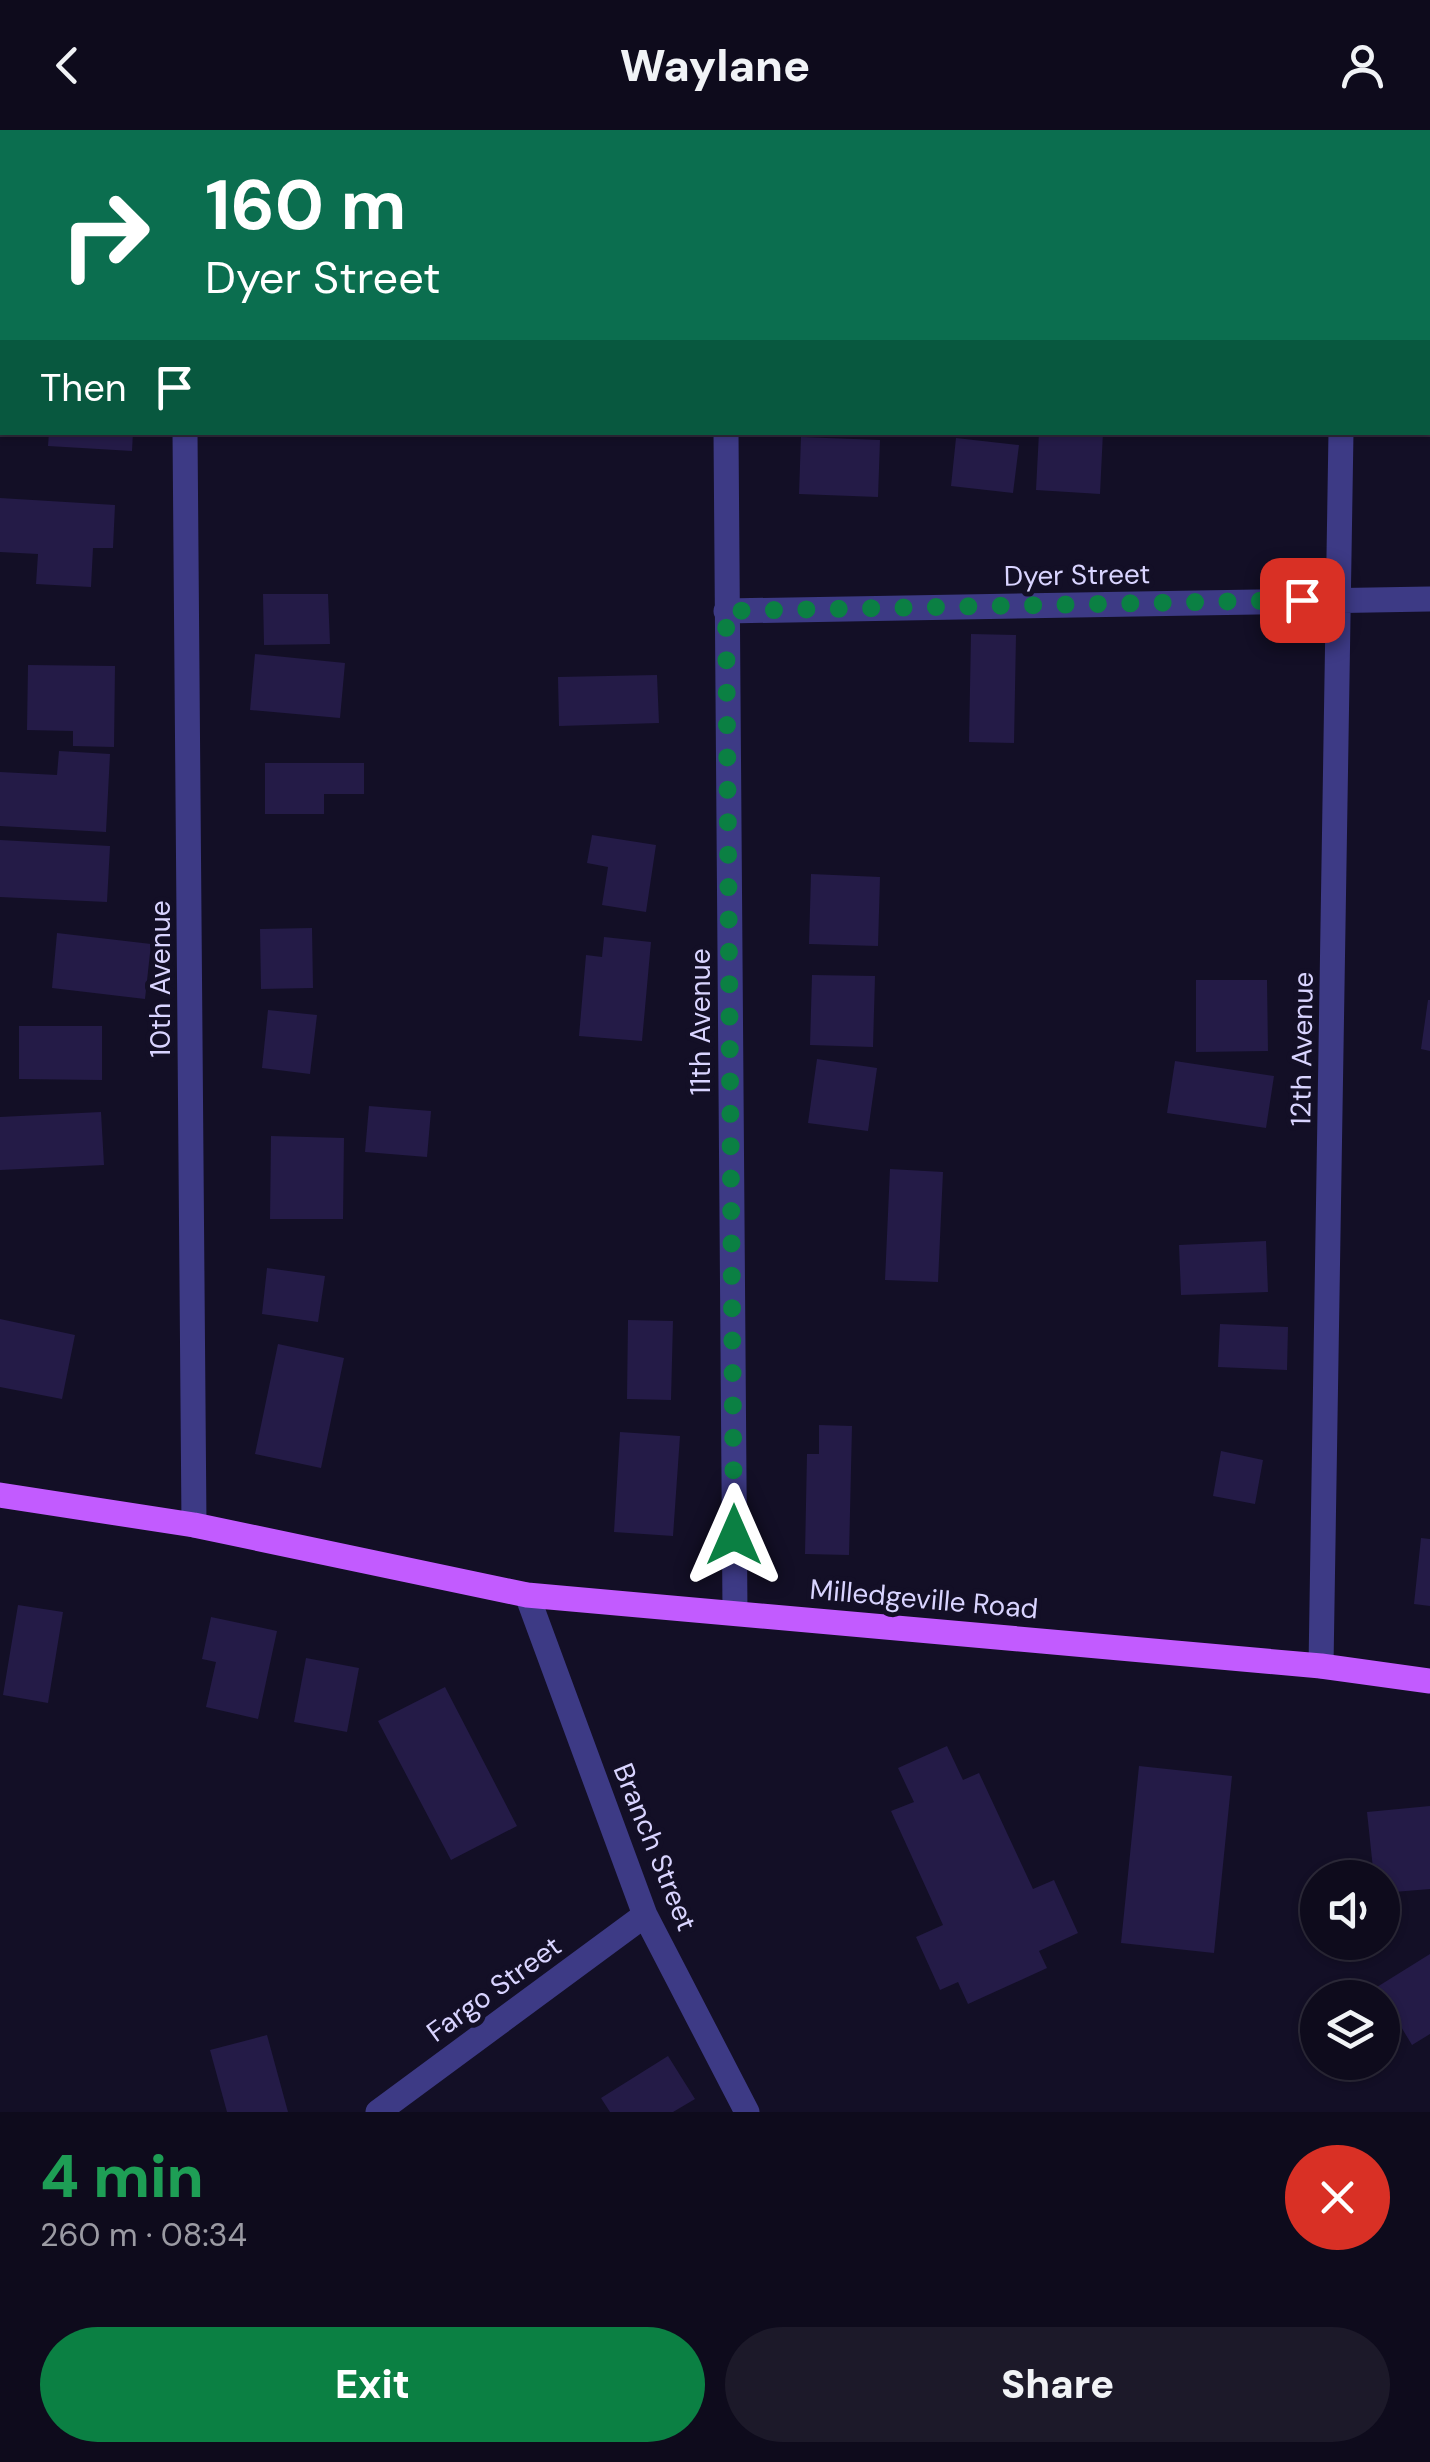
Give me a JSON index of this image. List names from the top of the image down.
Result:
{
  "streets": {
    "main road": ["Milledgeville Road"],
    "street": [
      "Dyer Street",
      "10th Avenue",
      "11th Avenue",
      "12th Avenue",
      "Branch Street",
      "Fargo Street"
    ]
  },
  "crossings": [
    ["Dyer Street", "11th Avenue"],
    ["Dyer Street", "12th Avenue"],
    ["10th Avenue", "Milledgeville Road"],
    ["11th Avenue", "Milledgeville Road"],
    ["12th Avenue", "Milledgeville Road"],
    ["Milledgeville Road", "Branch Street"],
    ["Branch Street", "Fargo Street"]
  ],
  "page": {
    "header": "Waylane",
    "turn": ["160 m", "Dyer Street"],
    "then": "Then",
    "heading": ["4 min", "260 m · 08:34"],
    "buttons": ["Exit", "Share"]
  }
}
